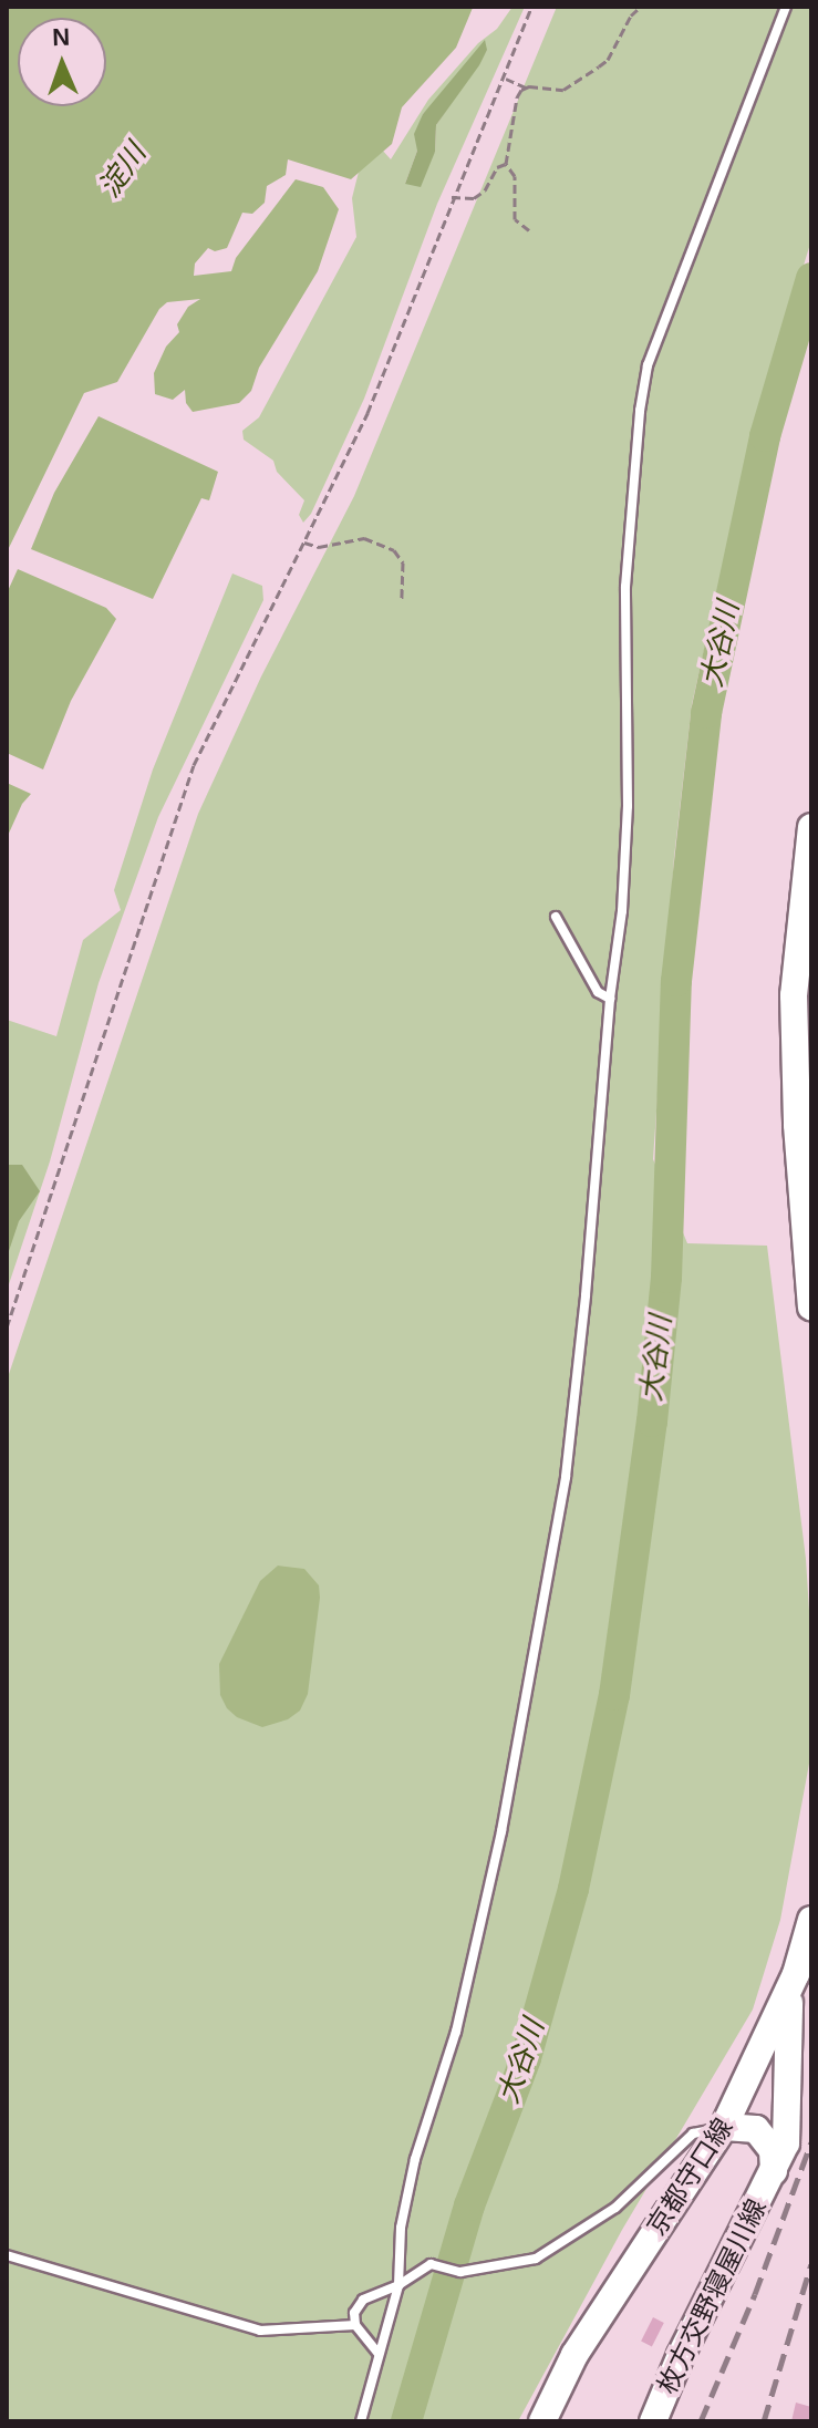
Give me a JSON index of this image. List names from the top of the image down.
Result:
{
  "streets": {
    "main road": ["京都守口線", "枚方交野寝屋川線"]
  },
  "crossings": [
    ["京都守口線", "枚方交野寝屋川線"]
  ],
  "water": ["淀川", "大谷川"],
  "north": "top"
}
